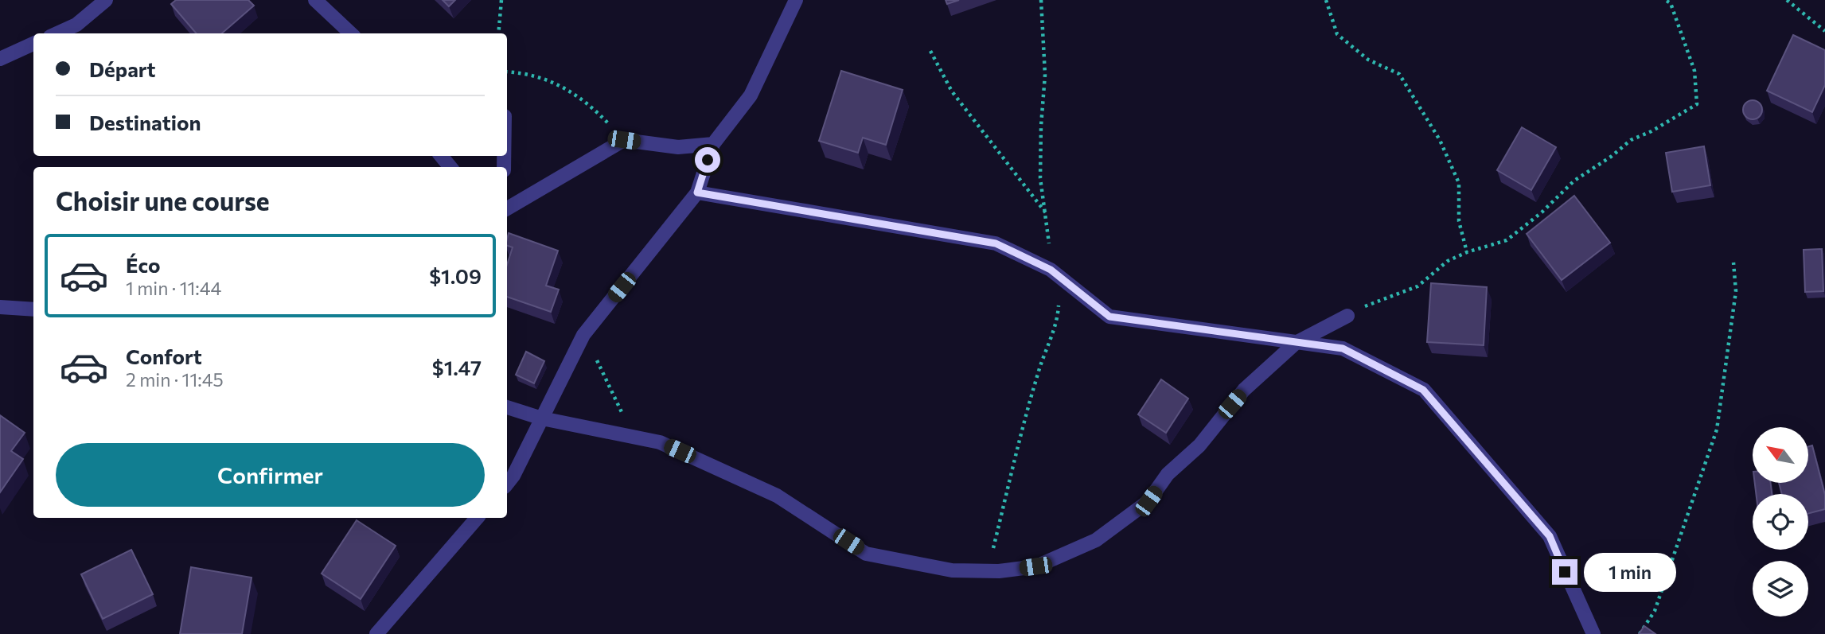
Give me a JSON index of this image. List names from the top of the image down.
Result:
{
  "north": "top left",
  "page": {
    "banner": ["Départ", "Destination"],
    "heading": "Choisir une course",
    "list": [
      {
        "name": "Éco",
        "note": "1 min · 11:44",
        "value": "$1.09"
      },
      {
        "name": "Confort",
        "note": "2 min · 11:45",
        "value": "$1.47"
      }
    ],
    "buttons": "Confirmer",
    "bubble": "1 min"
  }
}
